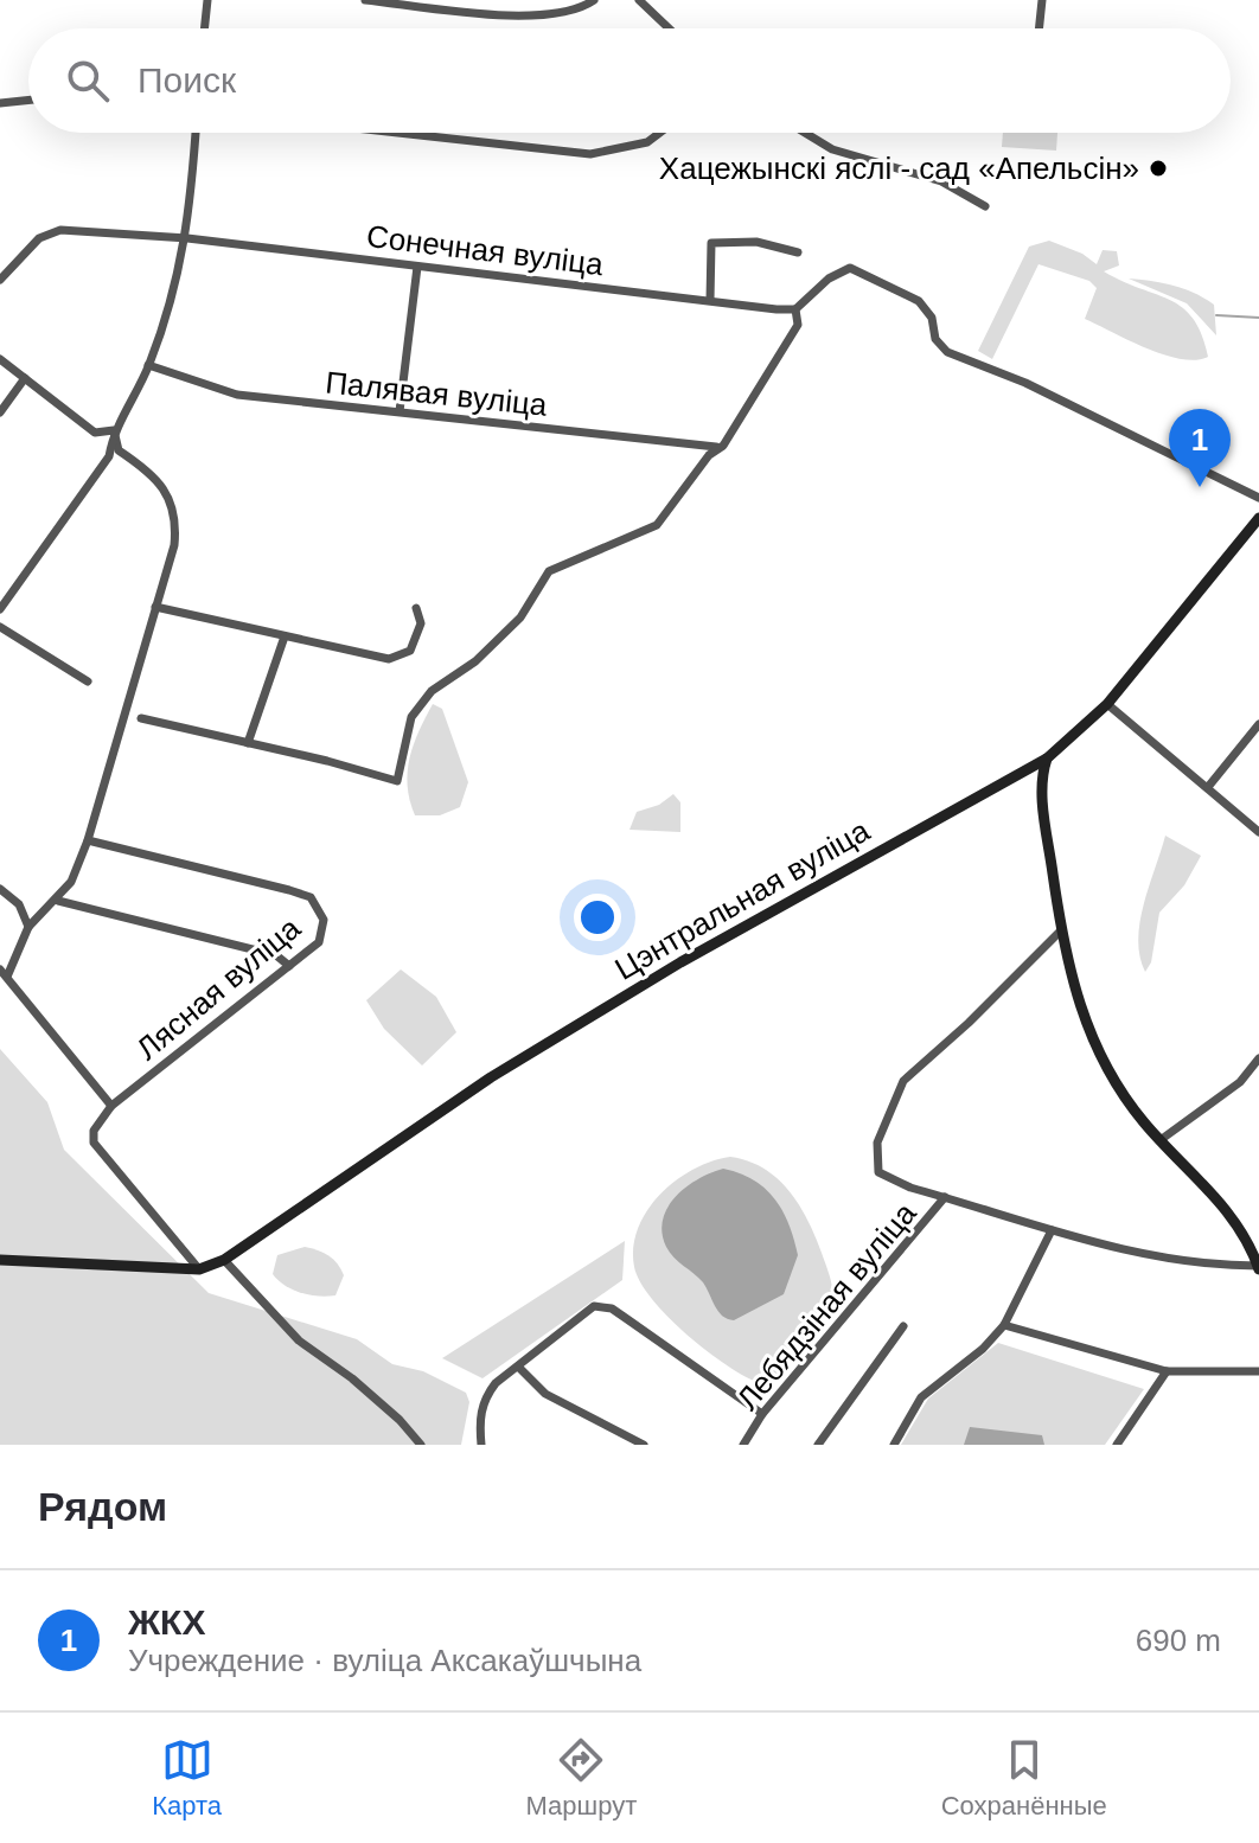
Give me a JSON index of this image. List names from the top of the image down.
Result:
{
  "streets": {
    "street": [
      "Сонечная вуліца",
      "Палявая вуліца",
      "Цэнтральная вуліца",
      "Лясная вуліца",
      "Лебядзіная вуліца"
    ]
  },
  "places": ["Хацежынскі яслі - сад «Апельсін»"],
  "page": {
    "search": "Поиск",
    "pins": "1",
    "heading": "Рядом",
    "list": [
      {
        "mark": "1",
        "name": "ЖКХ",
        "note": "Учреждение · вуліца Аксакаўшчына",
        "value": "690 m"
      }
    ],
    "nav": ["Карта", "Маршрут", "Сохранённые"]
  }
}
